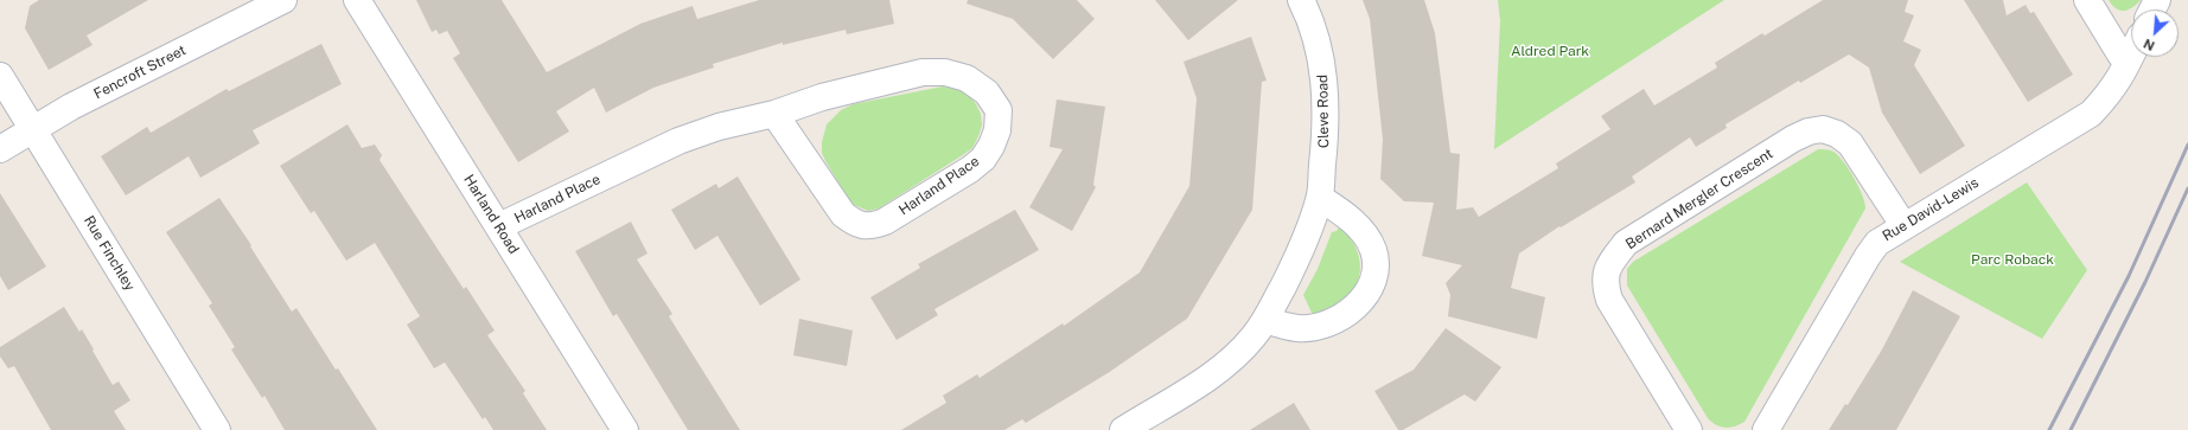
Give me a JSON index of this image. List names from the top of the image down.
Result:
{
  "streets": {
    "street": [
      "Fencroft Street",
      "Cleve Road",
      "Harland Place",
      "Bernard Mergler Crescent",
      "Rue David-Lewis",
      "Harland Road",
      "Rue Finchley"
    ]
  },
  "crossings": [
    ["Fencroft Street", "Rue Finchley"],
    ["Harland Place", "Harland Road"],
    ["Bernard Mergler Crescent", "Rue David-Lewis"]
  ],
  "parks": ["Aldred Park", "Parc Roback"],
  "north": "bottom left"
}
